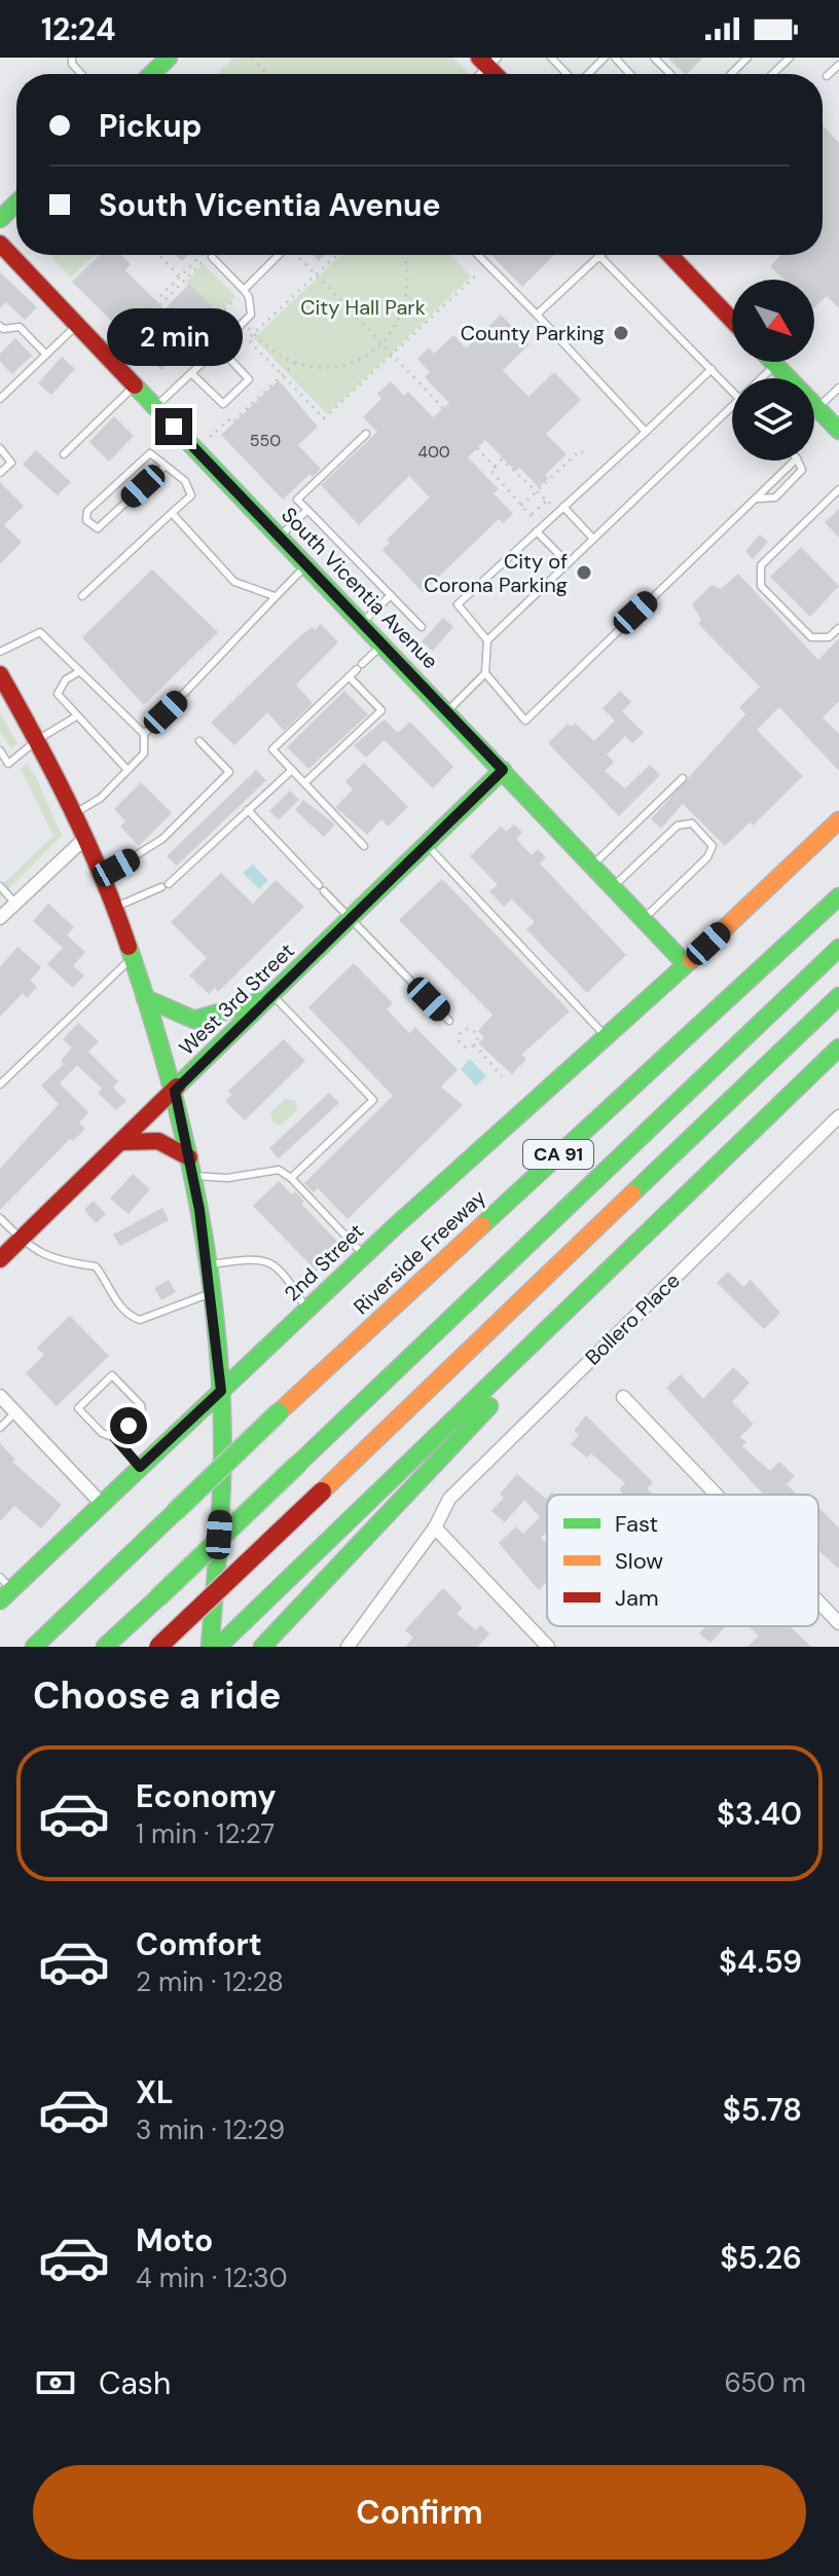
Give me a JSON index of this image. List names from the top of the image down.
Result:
{
  "streets": {
    "main road": [
      "South Vicentia Avenue",
      "West 3rd Street",
      "CA 91",
      "Riverside Freeway",
      "2nd Street"
    ],
    "street": ["Bollero Place"]
  },
  "crossings": [
    ["South Vicentia Avenue", "West 3rd Street"],
    ["South Vicentia Avenue", "2nd Street"]
  ],
  "parks": ["City Hall Park"],
  "places": ["County Parking", "City of Corona Parking"],
  "house_numbers": ["550", "400"],
  "legend": ["Fast", "Slow", "Jam"],
  "north": "bottom right",
  "page": {
    "status": "12:24",
    "banner": ["Pickup", "South Vicentia Avenue"],
    "bubble": "2 min",
    "heading": "Choose a ride",
    "list": [
      {
        "name": "Economy",
        "note": "1 min · 12:27",
        "value": "$3.40"
      },
      {
        "name": "Comfort",
        "note": "2 min · 12:28",
        "value": "$4.59"
      },
      {
        "name": "XL",
        "note": "3 min · 12:29",
        "value": "$5.78"
      },
      {
        "name": "Moto",
        "note": "4 min · 12:30",
        "value": "$5.26"
      }
    ],
    "pay": ["Cash", "650 m"],
    "buttons": "Confirm"
  }
}
